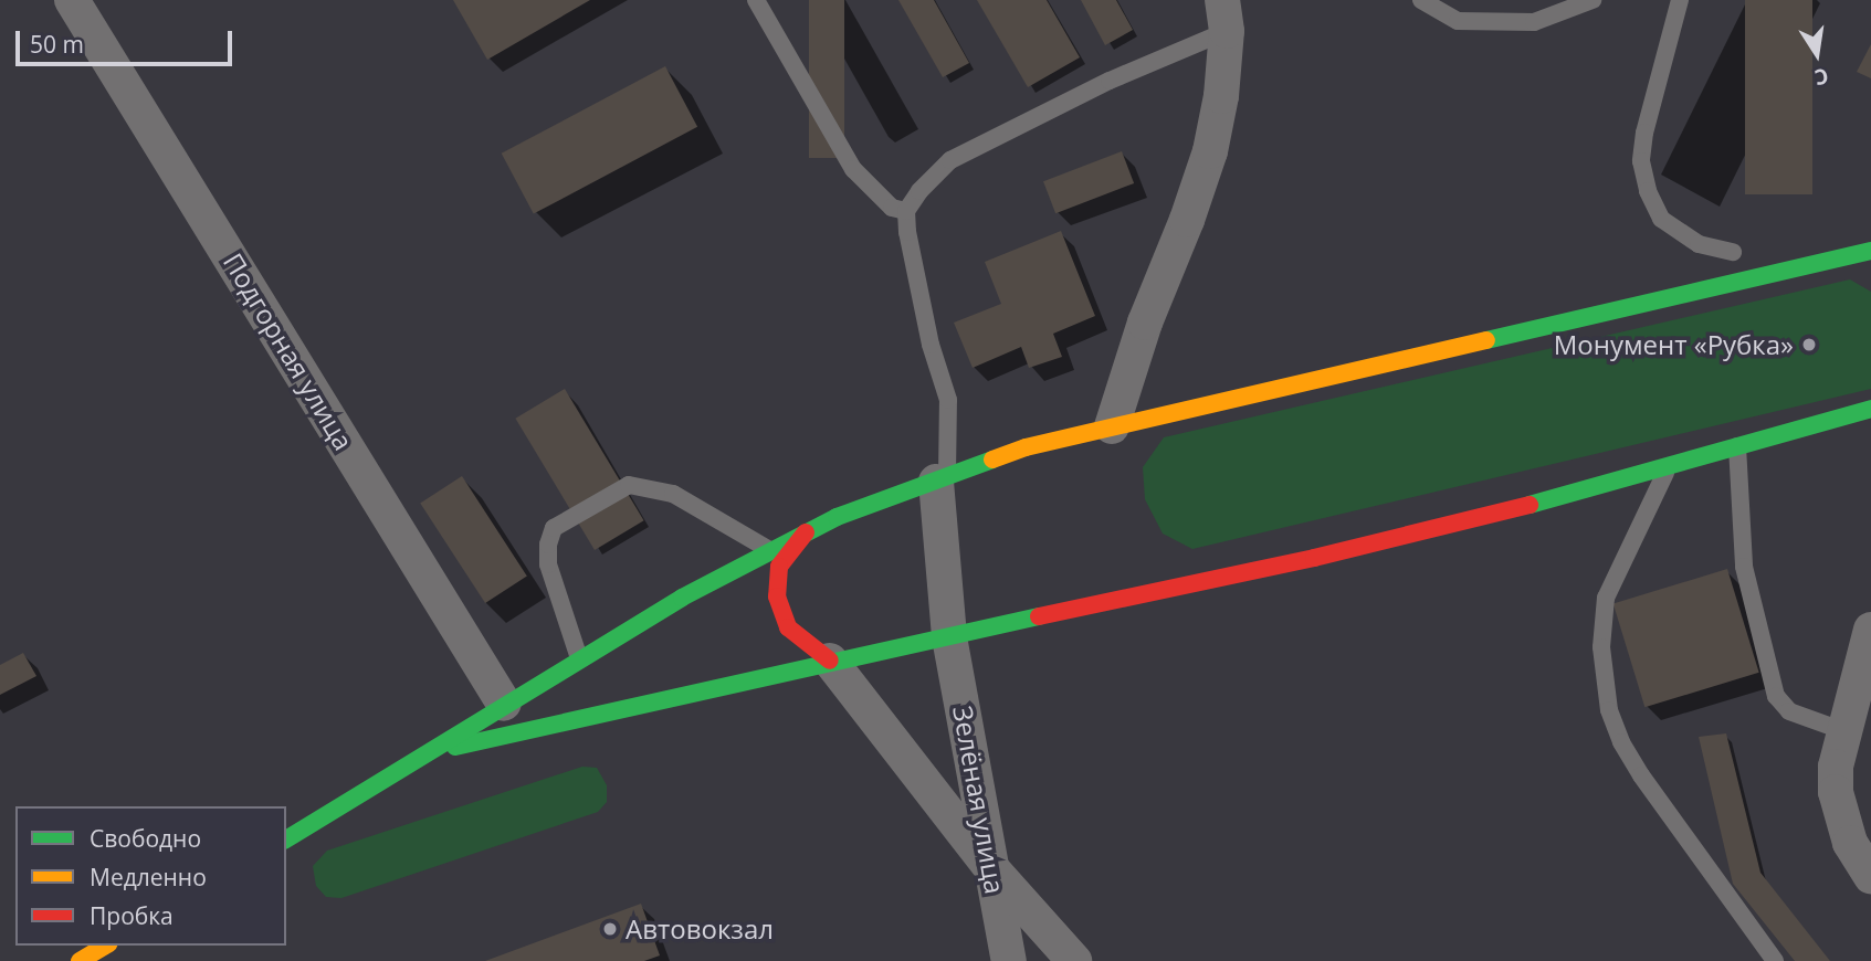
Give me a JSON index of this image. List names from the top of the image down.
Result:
{
  "streets": {
    "street": ["Подгорная улица", "Зелёная улица"]
  },
  "places": ["Монумент «Рубка»", "Автовокзал"],
  "legend": ["Свободно", "Медленно", "Пробка"],
  "scale_bar": "50 m",
  "north": "bottom"
}
